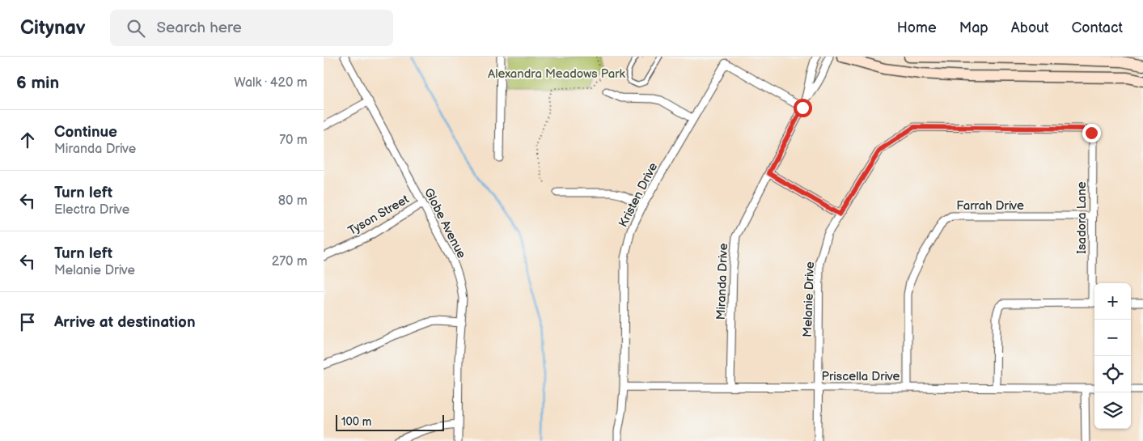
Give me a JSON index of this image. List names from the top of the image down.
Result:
{
  "streets": {
    "street": [
      "Kristen Drive",
      "Farrah Drive",
      "Tyson Street",
      "Isadora Lane",
      "Globe Avenue",
      "Miranda Drive",
      "Melanie Drive",
      "Priscella Drive"
    ]
  },
  "crossings": [
    ["Kristen Drive", "Miranda Drive"],
    ["Kristen Drive", "Priscella Drive"],
    ["Farrah Drive", "Isadora Lane"],
    ["Farrah Drive", "Priscella Drive"],
    ["Tyson Street", "Globe Avenue"],
    ["Isadora Lane", "Melanie Drive"],
    ["Miranda Drive", "Priscella Drive"],
    ["Melanie Drive", "Priscella Drive"]
  ],
  "parks": ["Alexandra Meadows Park"],
  "scale_bar": "100 m",
  "page": {
    "header": "Citynav",
    "search": "Search here",
    "nav": [
      "Home",
      "Map",
      "About",
      "Contact"
    ],
    "heading": ["6 min", "Walk · 420 m"],
    "list": [
      ["Continue", "Miranda Drive", "70 m"],
      ["Turn left", "Electra Drive", "80 m"],
      ["Turn left", "Melanie Drive", "270 m"],
      "Arrive at destination"
    ],
    "map_buttons": ["+", "−"],
    "scale": "100 m"
  }
}
